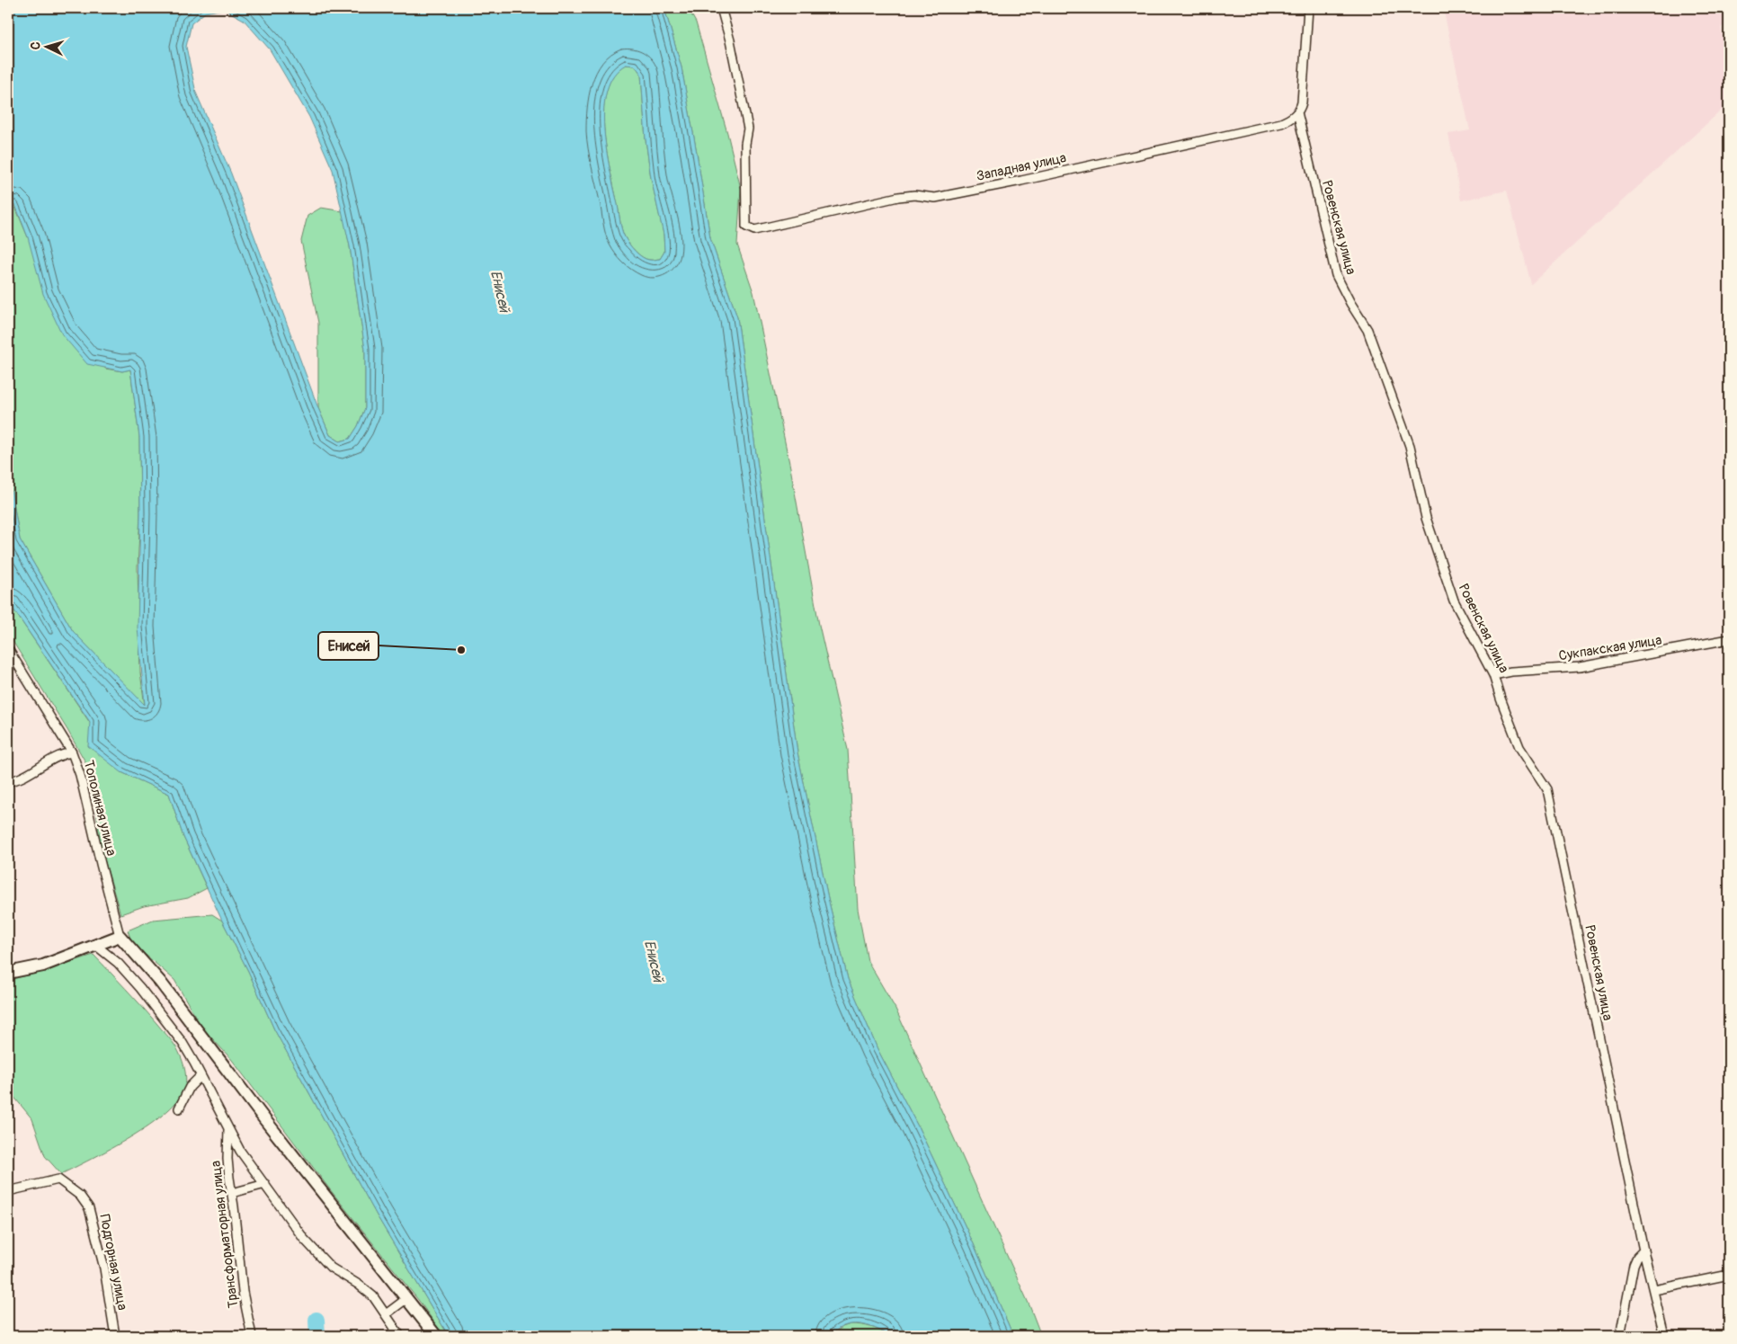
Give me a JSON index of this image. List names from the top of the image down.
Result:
{
  "streets": {
    "street": [
      "Западная улица",
      "Ровенская улица",
      "Сукпакская улица",
      "Тополиная улица",
      "Трансформаторная улица",
      "Подгорная улица"
    ]
  },
  "crossings": [
    ["Западная улица", "Ровенская улица"],
    ["Ровенская улица", "Сукпакская улица"]
  ],
  "water": ["Енисей"],
  "places": ["Енисей"],
  "north": "left"
}
